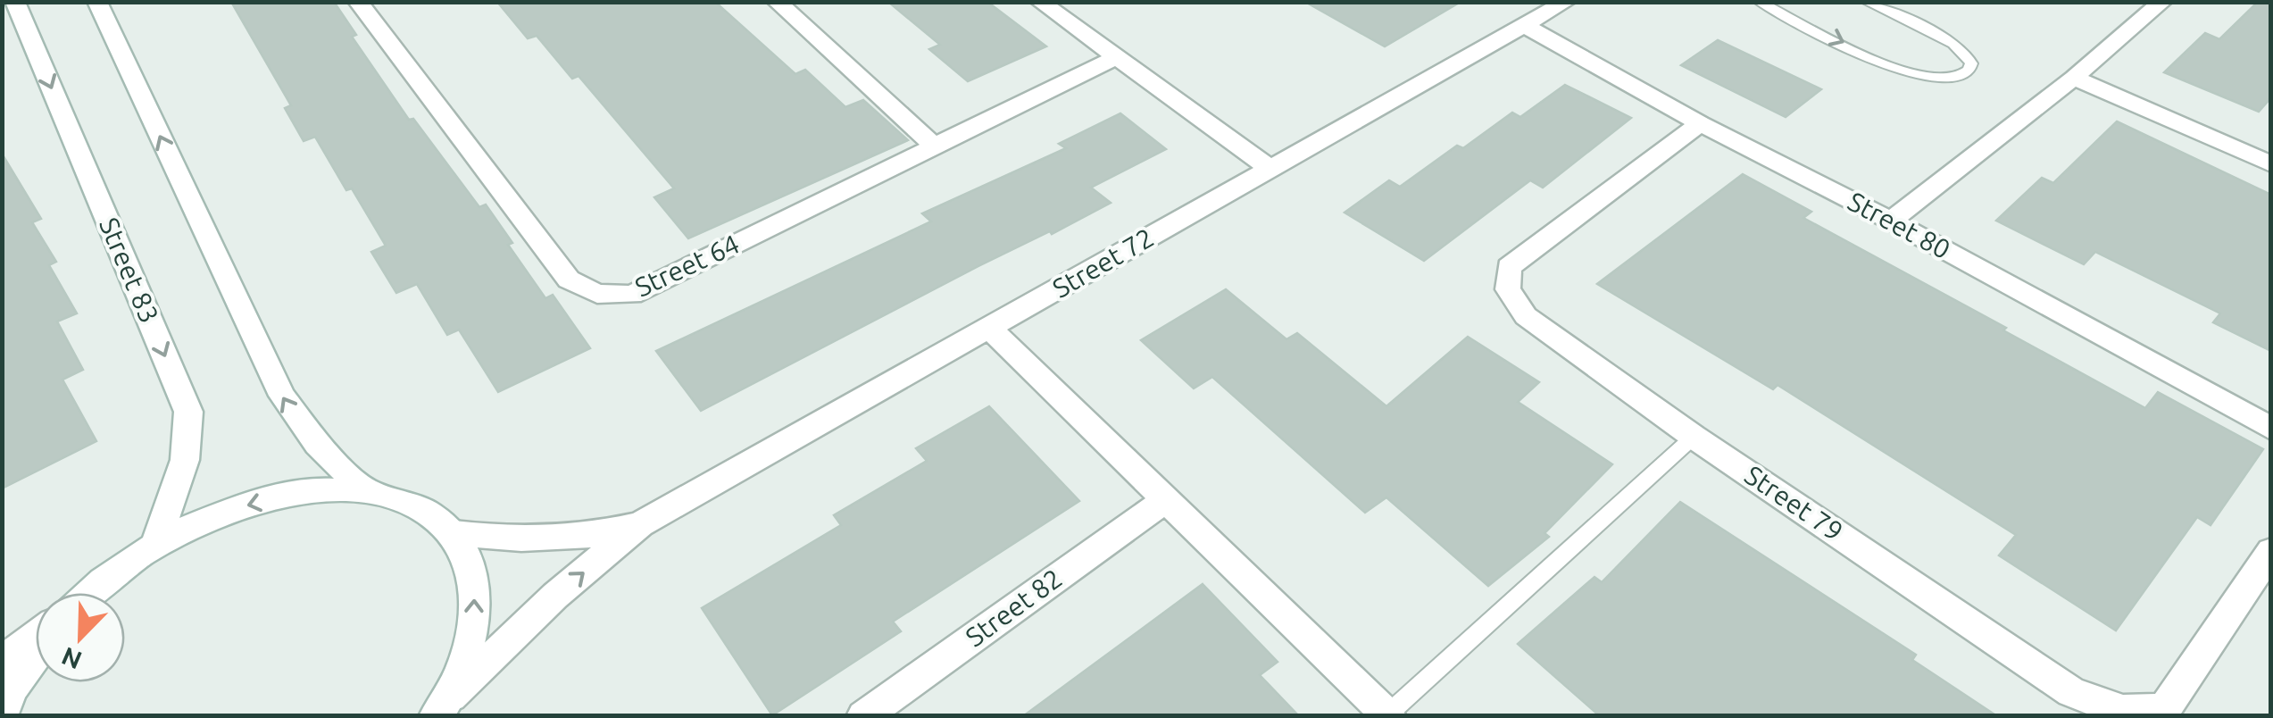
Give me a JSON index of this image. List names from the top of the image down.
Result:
{
  "streets": {
    "street": [
      "Street 80",
      "Street 72",
      "Street 64",
      "Street 83",
      "Street 79",
      "Street 82"
    ]
  },
  "crossings": [
    ["Street 80", "Street 72"],
    ["Street 80", "Street 79"]
  ],
  "north": "bottom left"
}
